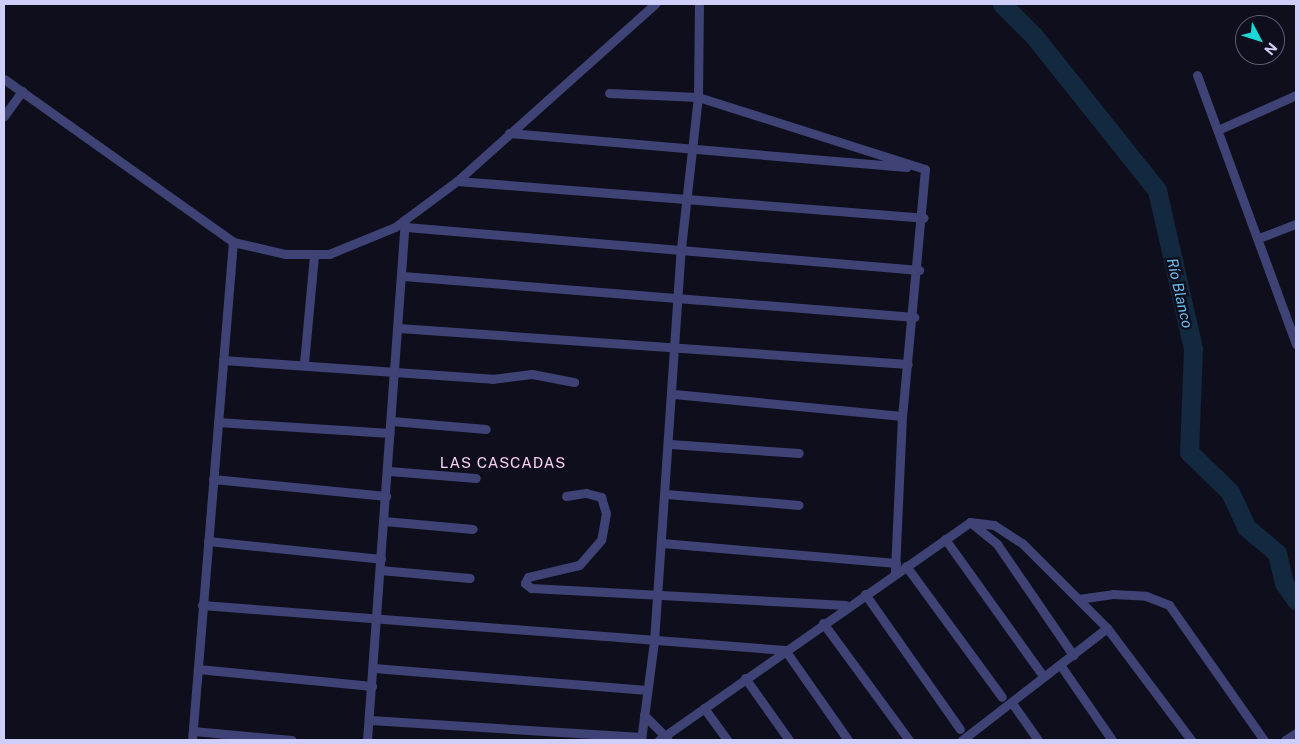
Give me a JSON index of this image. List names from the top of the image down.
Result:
{
  "districts": ["LAS CASCADAS"],
  "water": ["Río Blanco"],
  "north": "bottom right"
}
